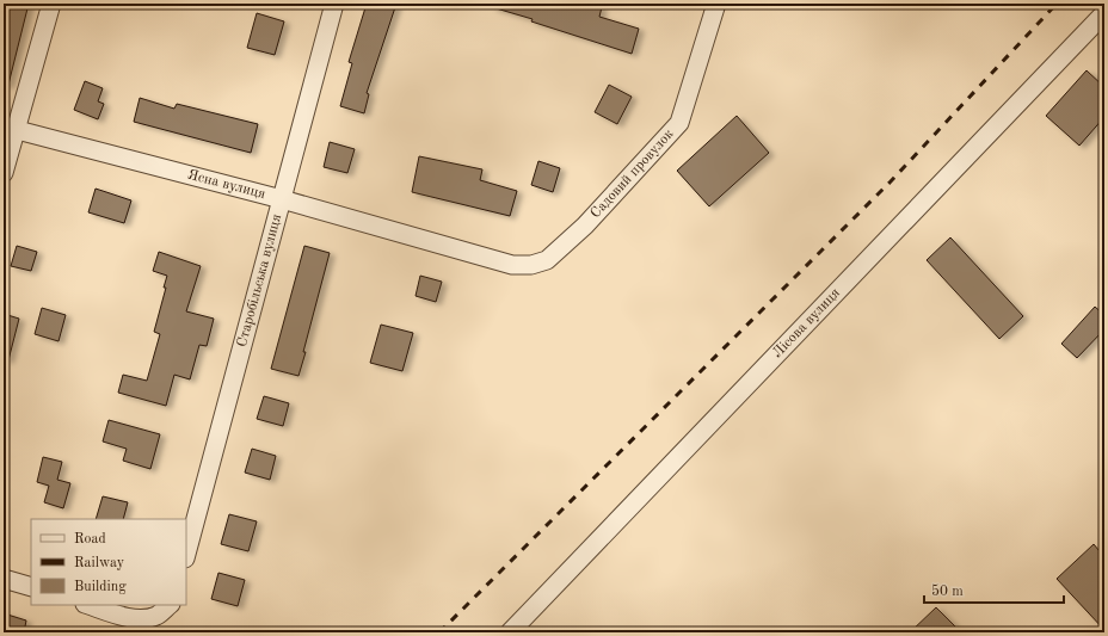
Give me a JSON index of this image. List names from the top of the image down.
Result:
{
  "streets": {
    "street": [
      "Садовий провулок",
      "Ясна вулиця",
      "Старобільська вулиця",
      "Лісова вулиця"
    ]
  },
  "crossings": [
    ["Садовий провулок", "Ясна вулиця"],
    ["Ясна вулиця", "Старобільська вулиця"]
  ],
  "legend": ["Road", "Railway", "Building"],
  "scale_bar": "50 m"
}
